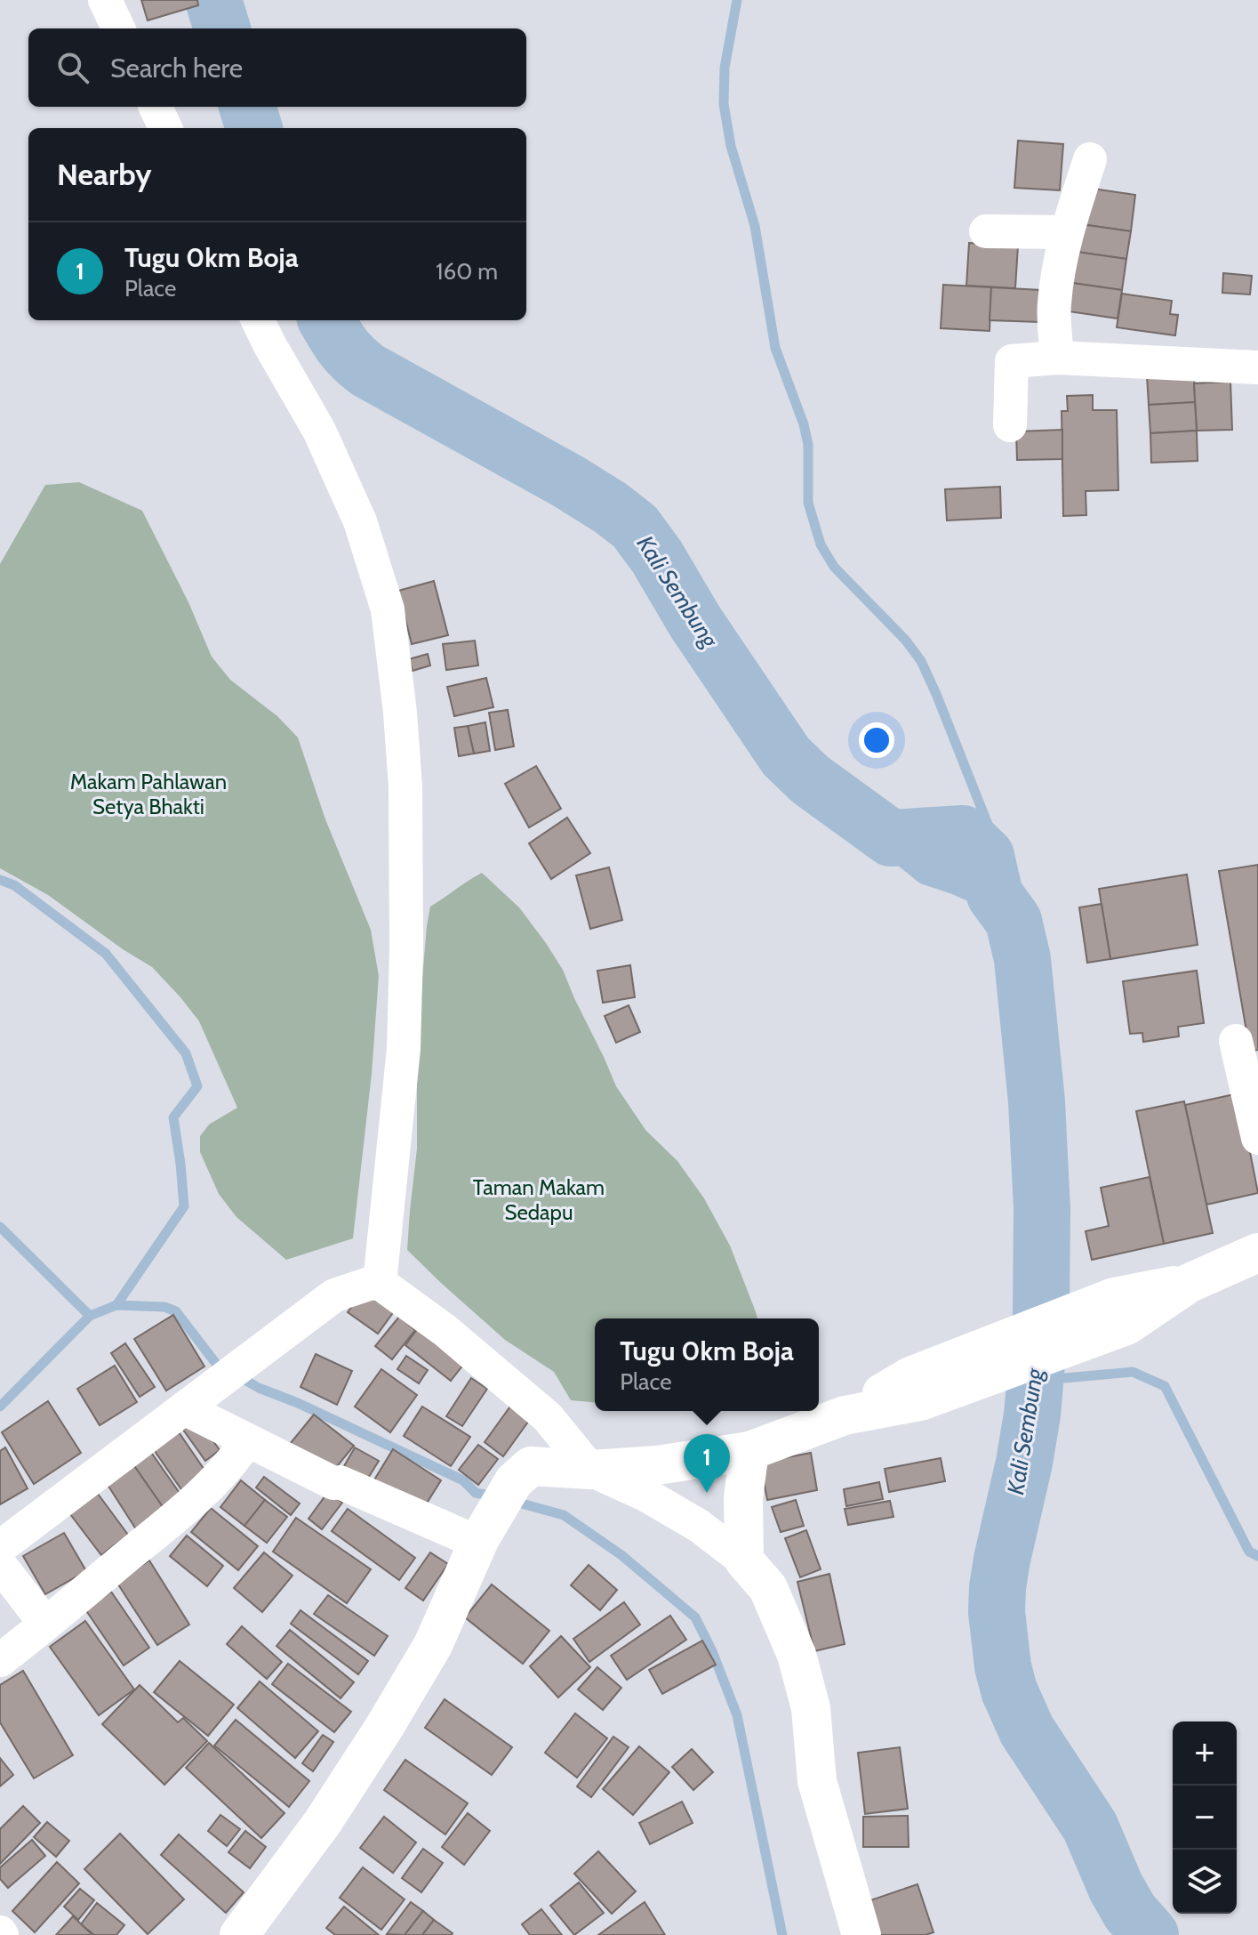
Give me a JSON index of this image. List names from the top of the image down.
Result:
{
  "water": ["Kali Sembung"],
  "parks": ["Makam Pahlawan Setya Bhakti", "Taman Makam Sedapu"],
  "page": {
    "search": "Search here",
    "heading": "Nearby",
    "list": [
      {
        "mark": "1",
        "name": "Tugu 0km Boja",
        "note": "Place",
        "value": "160 m"
      }
    ],
    "popup": ["Tugu 0km Boja", "Place"],
    "pins": "1",
    "map_buttons": ["+", "−"]
  }
}
